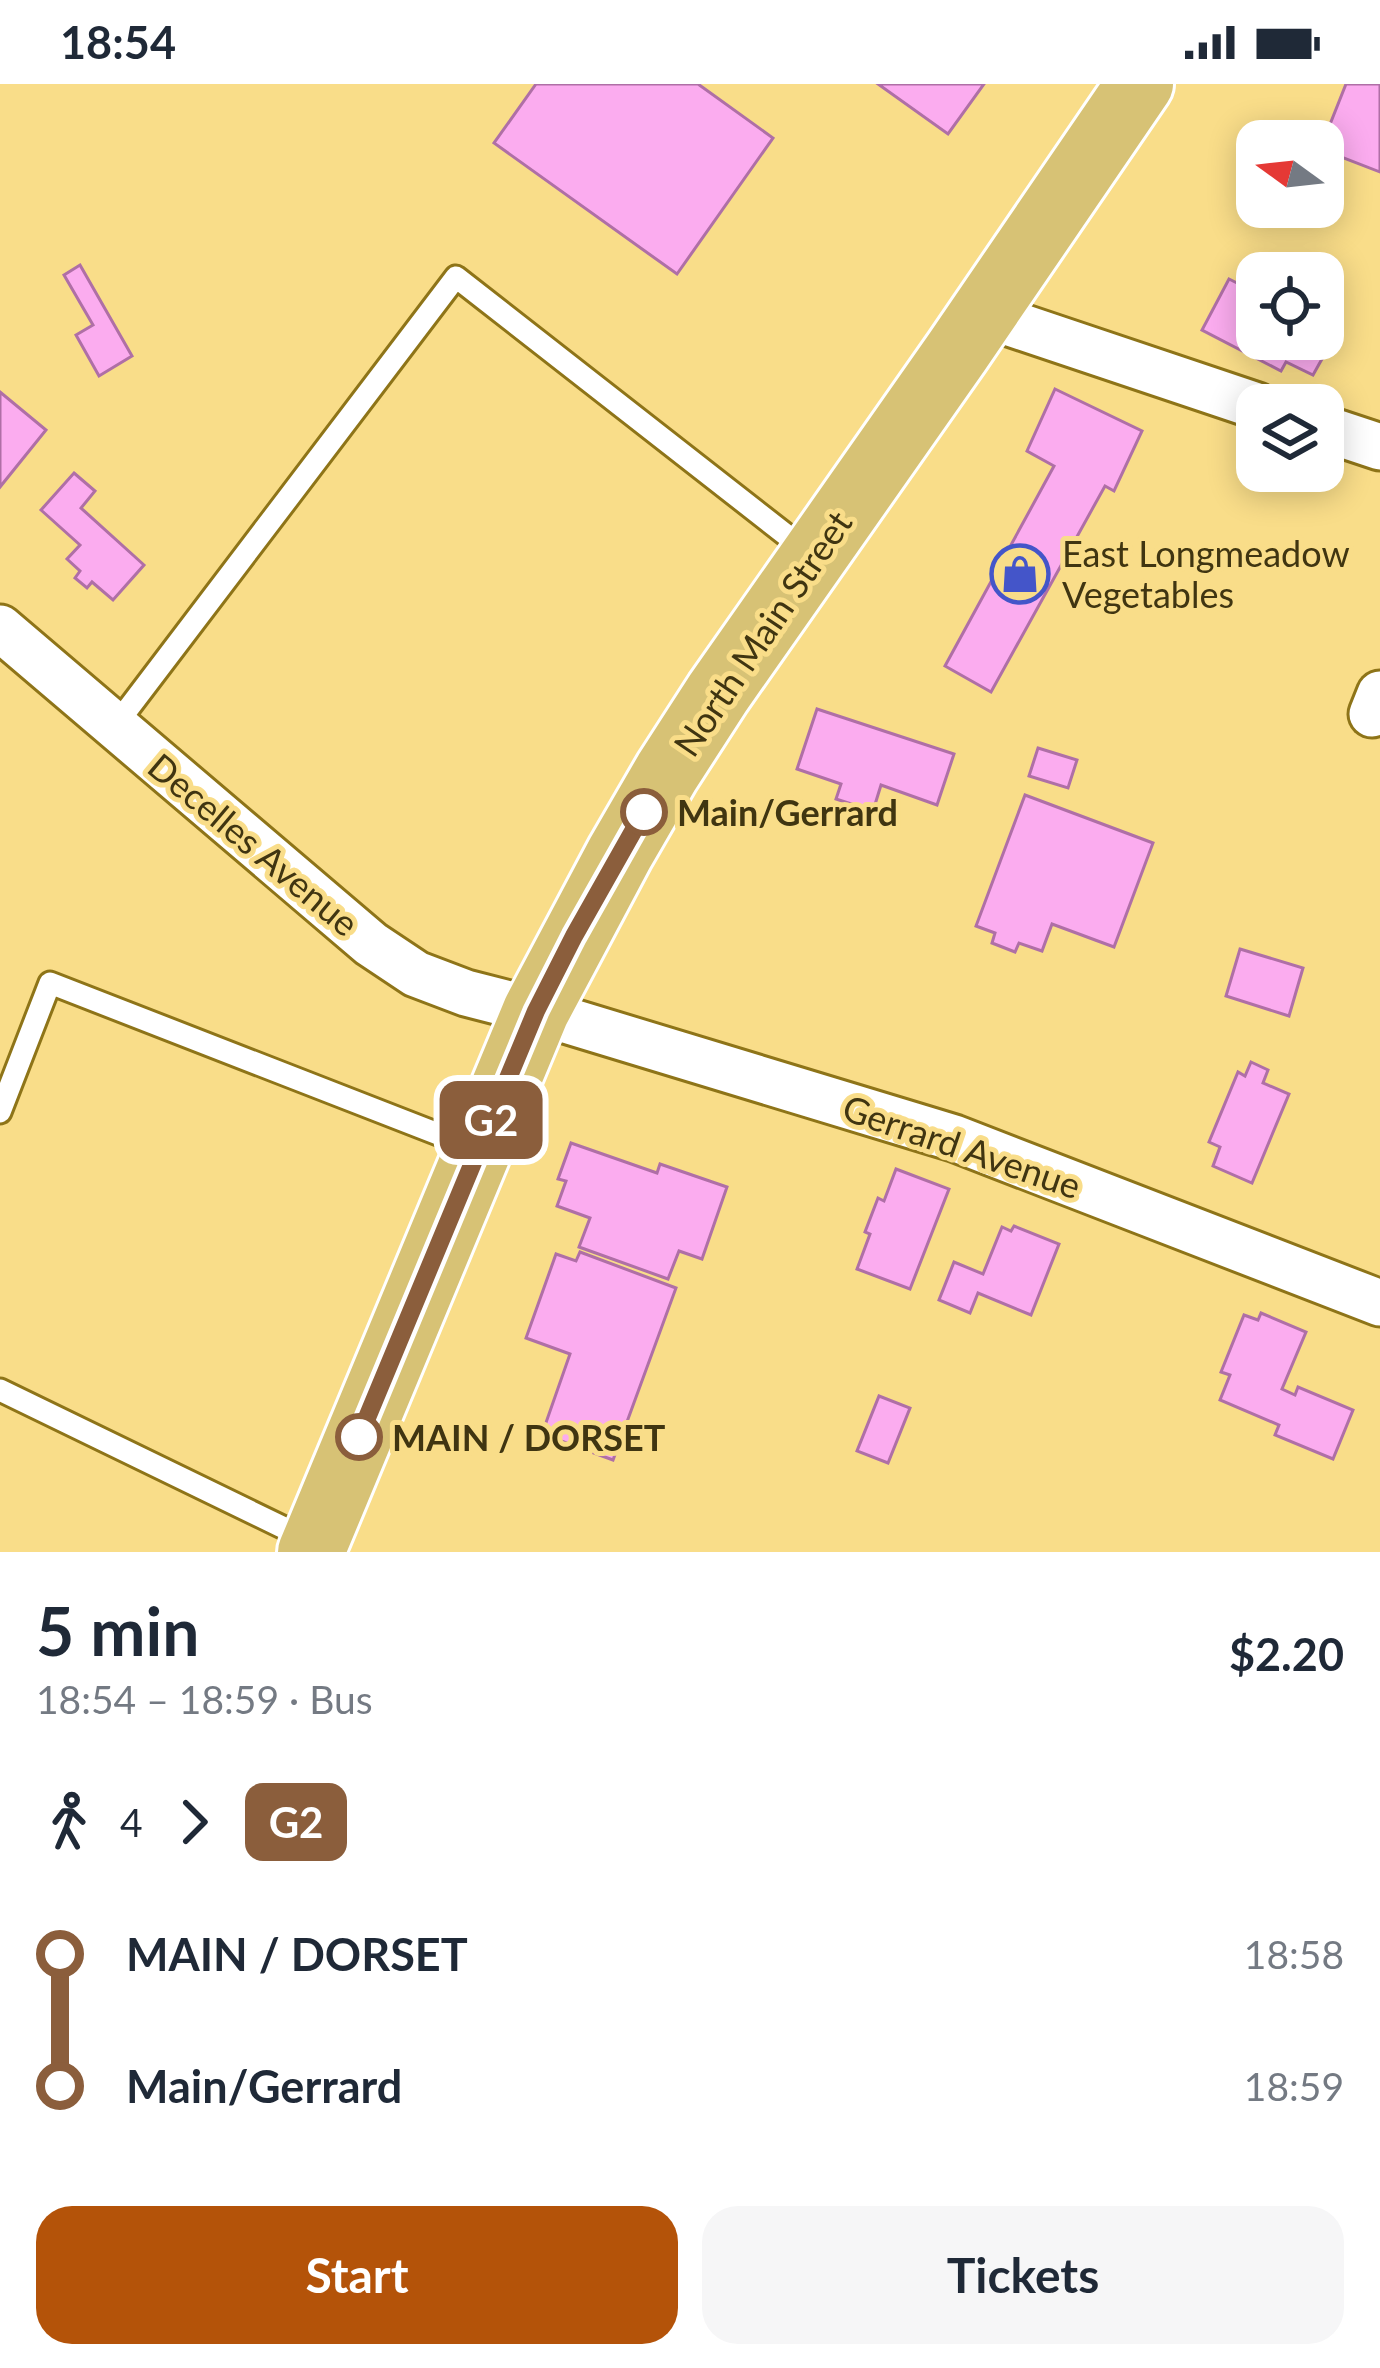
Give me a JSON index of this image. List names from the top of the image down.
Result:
{
  "streets": {
    "main road": ["North Main Street"],
    "street": ["Decelles Avenue", "Gerrard Avenue"]
  },
  "crossings": [
    ["North Main Street", "Decelles Avenue"],
    ["North Main Street", "Gerrard Avenue"],
    ["Decelles Avenue", "Gerrard Avenue"]
  ],
  "places": {
    "shop": ["East Longmeadow Vegetables"],
    "other": ["Main/Gerrard", "MAIN / DORSET"]
  },
  "lines": ["bus line G2"],
  "north": "left",
  "page": {
    "status": "18:54",
    "on_map": "G2",
    "heading": ["5 min", "18:54 – 18:59 · Bus", "$2.20"],
    "legs": ["4", "G2"],
    "list": [
      {
        "name": "MAIN / DORSET",
        "value": "18:58"
      },
      {
        "name": "Main/Gerrard",
        "value": "18:59"
      }
    ],
    "buttons": ["Start", "Tickets"]
  }
}
